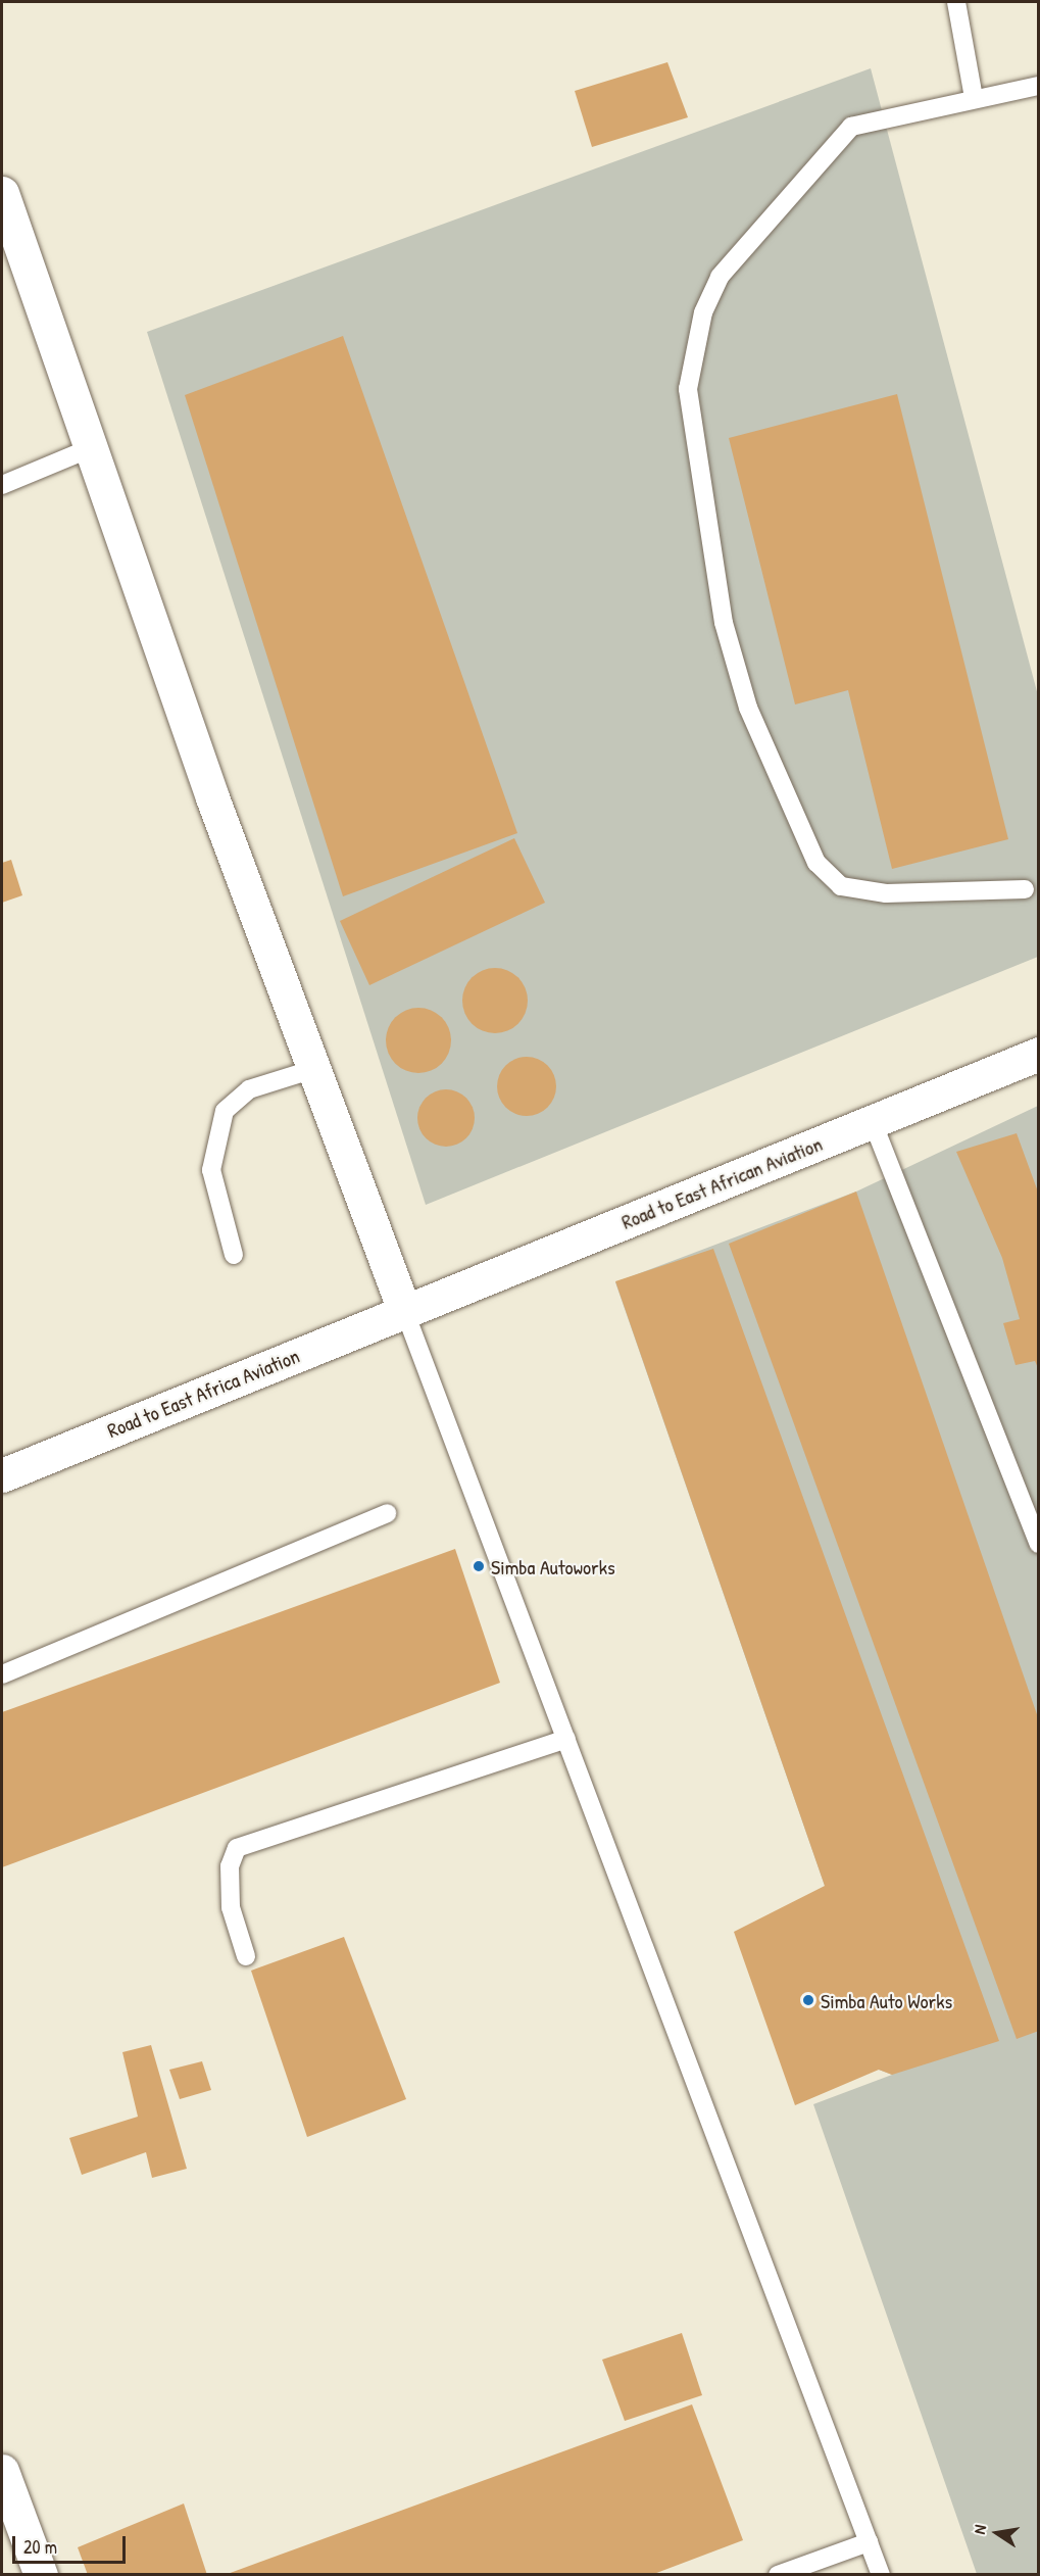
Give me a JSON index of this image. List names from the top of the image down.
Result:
{
  "streets": {
    "street": ["Road to East African Aviation", "Road to East Africa Aviation"]
  },
  "crossings": [
    ["Road to East African Aviation", "Road to East Africa Aviation"]
  ],
  "places": ["Simba Autoworks", "Simba Auto Works"],
  "scale_bar": "20 m",
  "north": "left"
}
